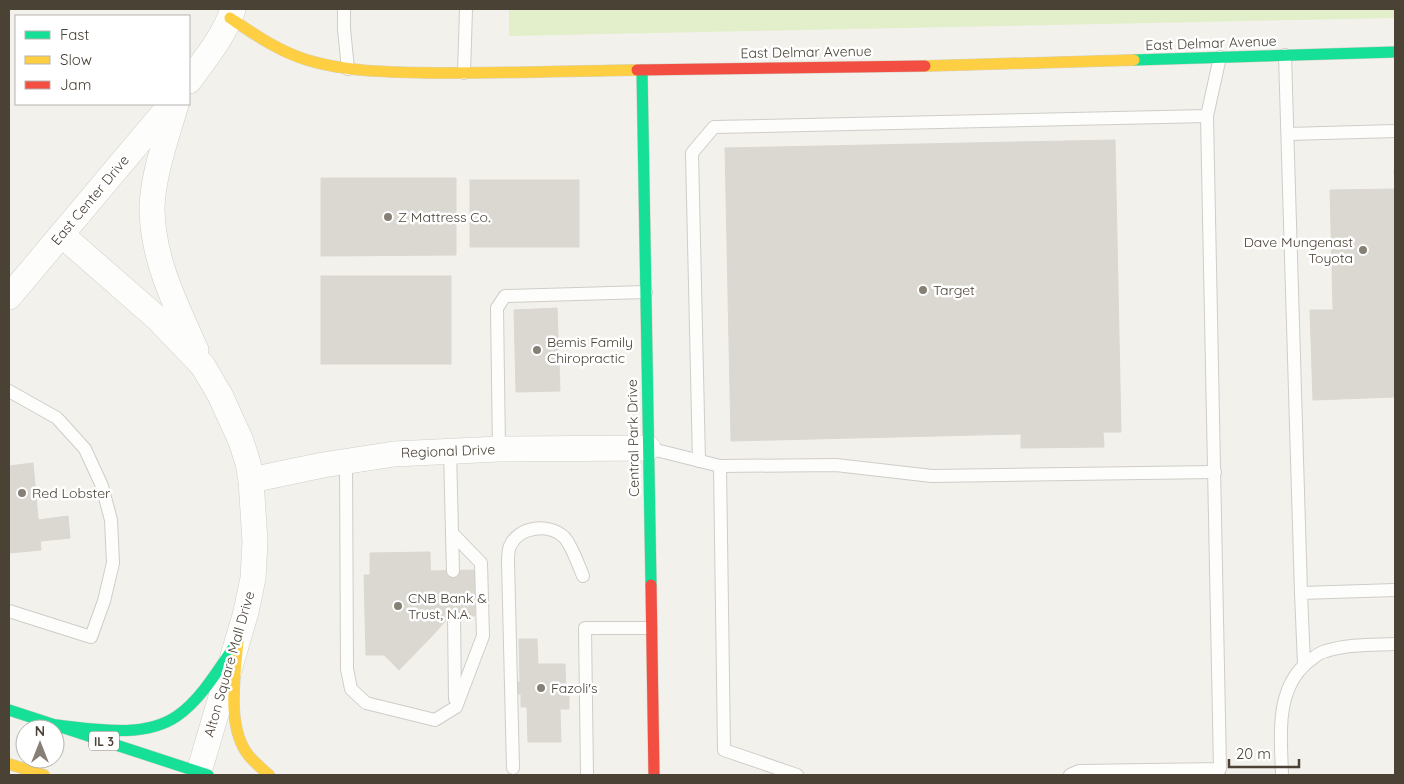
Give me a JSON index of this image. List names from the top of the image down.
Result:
{
  "streets": {
    "street": [
      "East Delmar Avenue",
      "East Center Drive",
      "Central Park Drive",
      "Regional Drive",
      "Alton Square Mall Drive",
      "IL 3"
    ]
  },
  "crossings": [
    ["East Delmar Avenue", "Central Park Drive"],
    ["East Center Drive", "Alton Square Mall Drive"],
    ["Central Park Drive", "Regional Drive"],
    ["Regional Drive", "Alton Square Mall Drive"],
    ["Alton Square Mall Drive", "IL 3"]
  ],
  "places": [
    "Z Mattress Co.",
    "Dave Mungenast Toyota",
    "Target",
    "Bemis Family Chiropractic",
    "Red Lobster",
    "CNB Bank & Trust, N.A.",
    "Fazoli's"
  ],
  "legend": ["Fast", "Slow", "Jam"],
  "scale_bar": "20 m",
  "north": "top"
}
